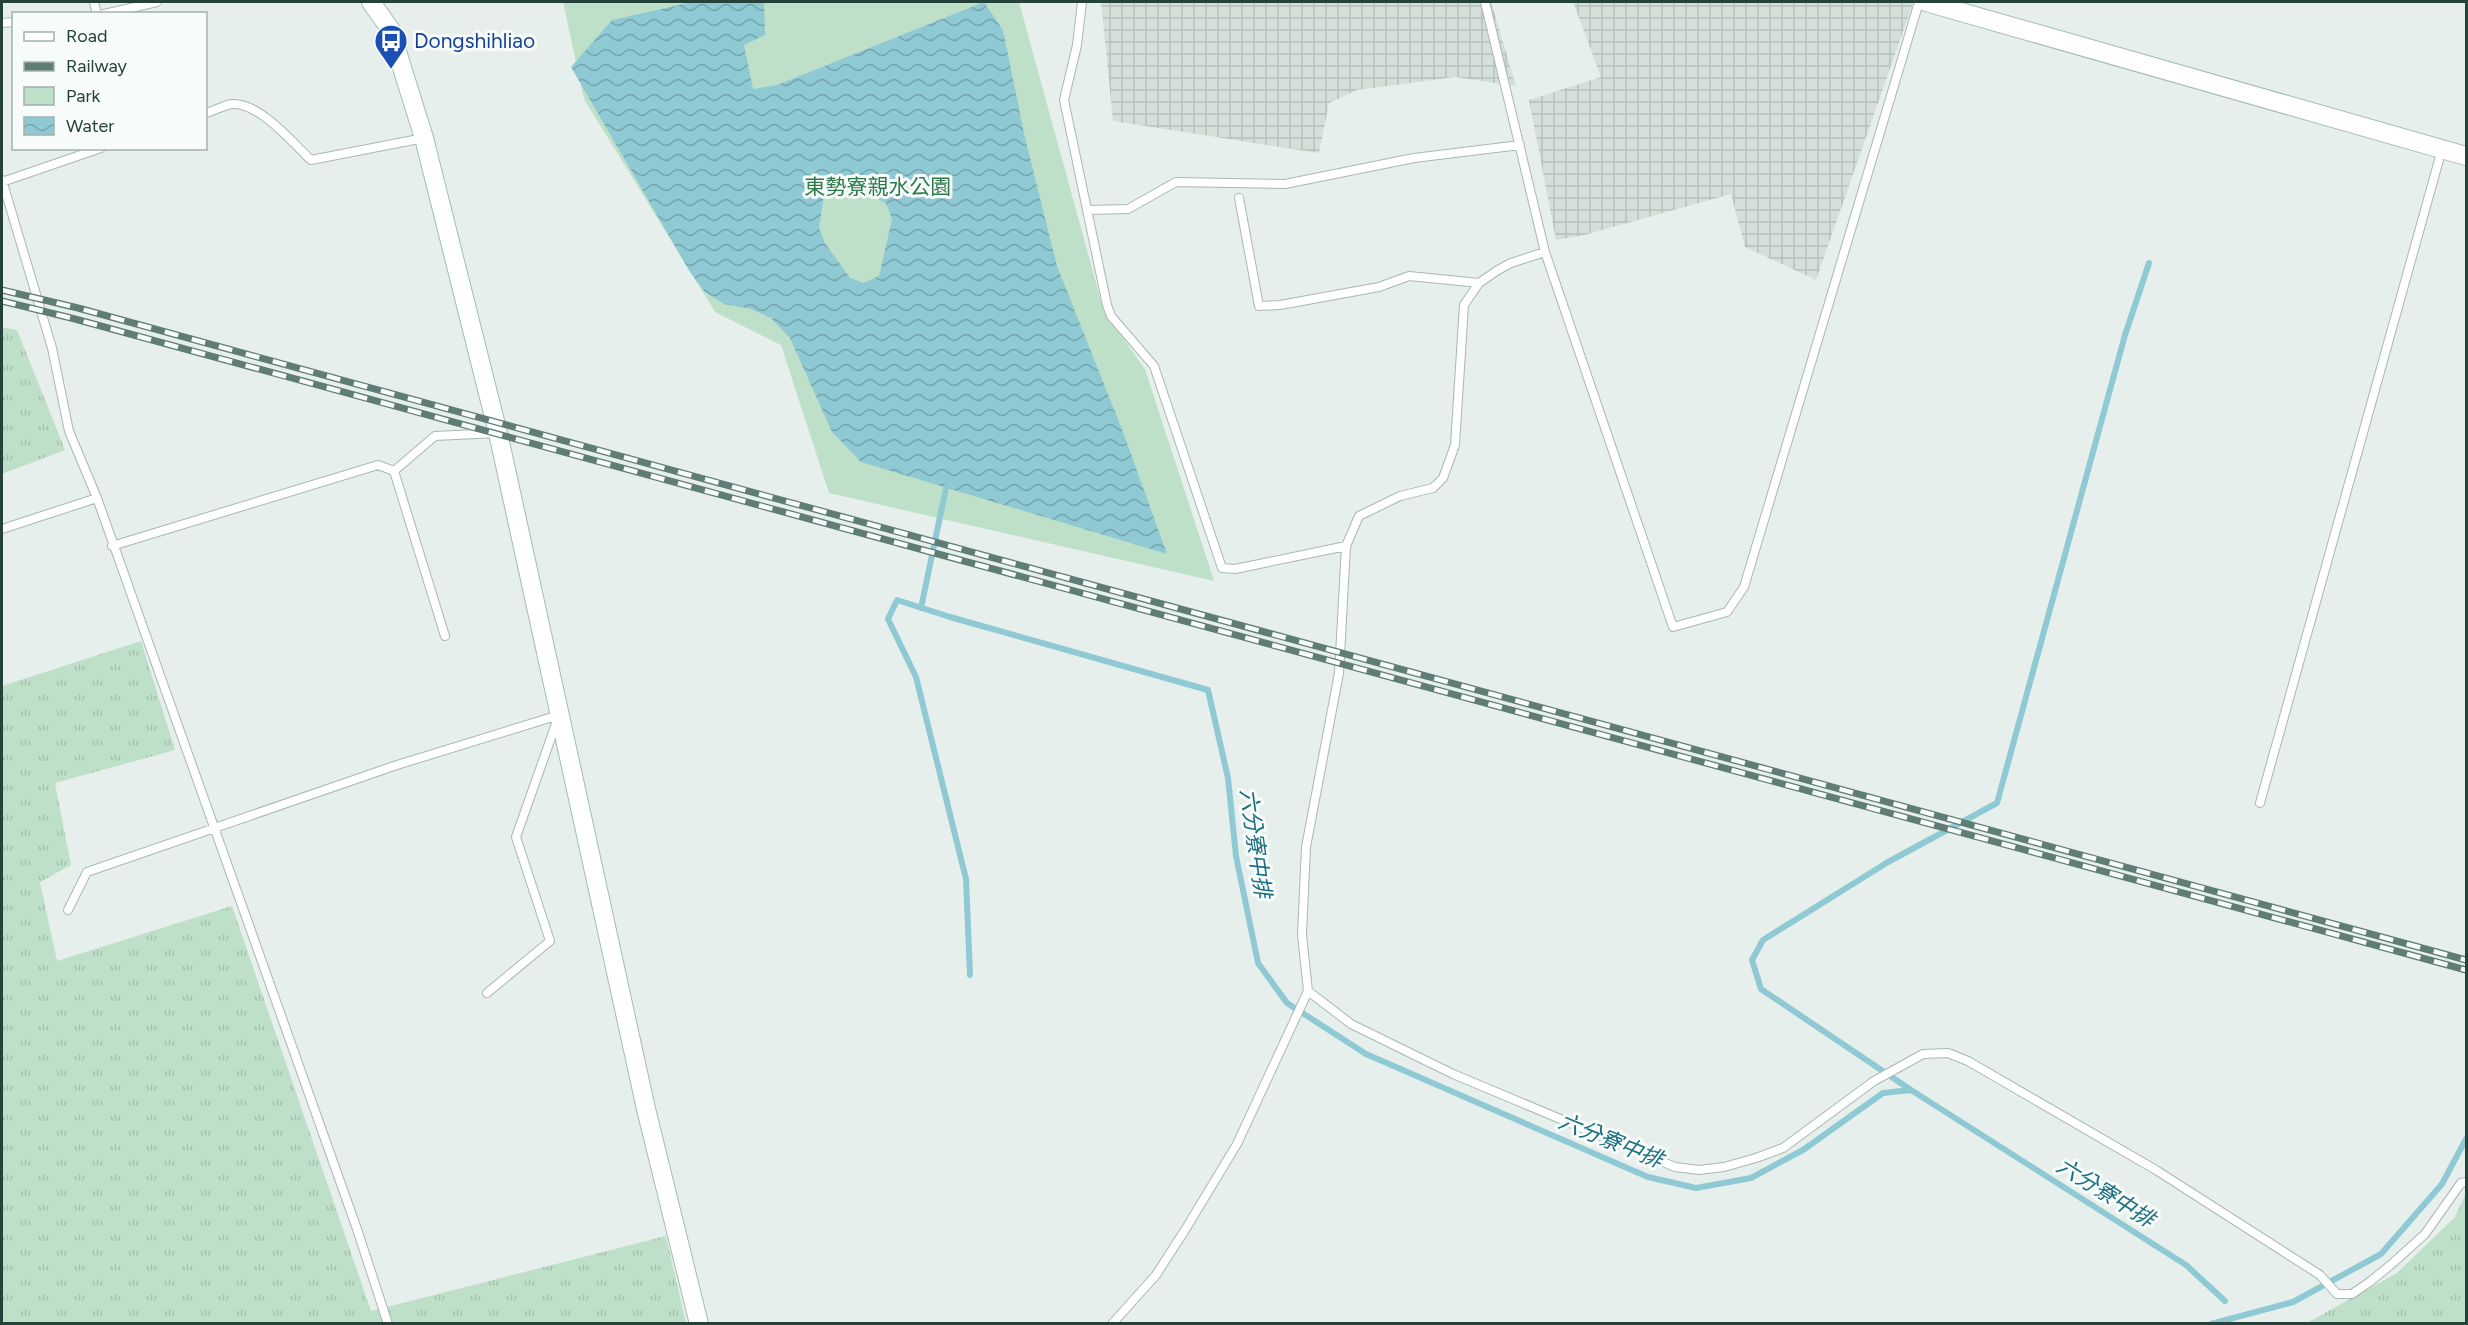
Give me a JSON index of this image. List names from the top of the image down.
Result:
{
  "water": ["六分寮中排"],
  "parks": ["東勢寮親水公園"],
  "places": {
    "bus stop": ["Dongshihliao"]
  },
  "legend": [
    "Road",
    "Railway",
    "Park",
    "Water"
  ]
}
